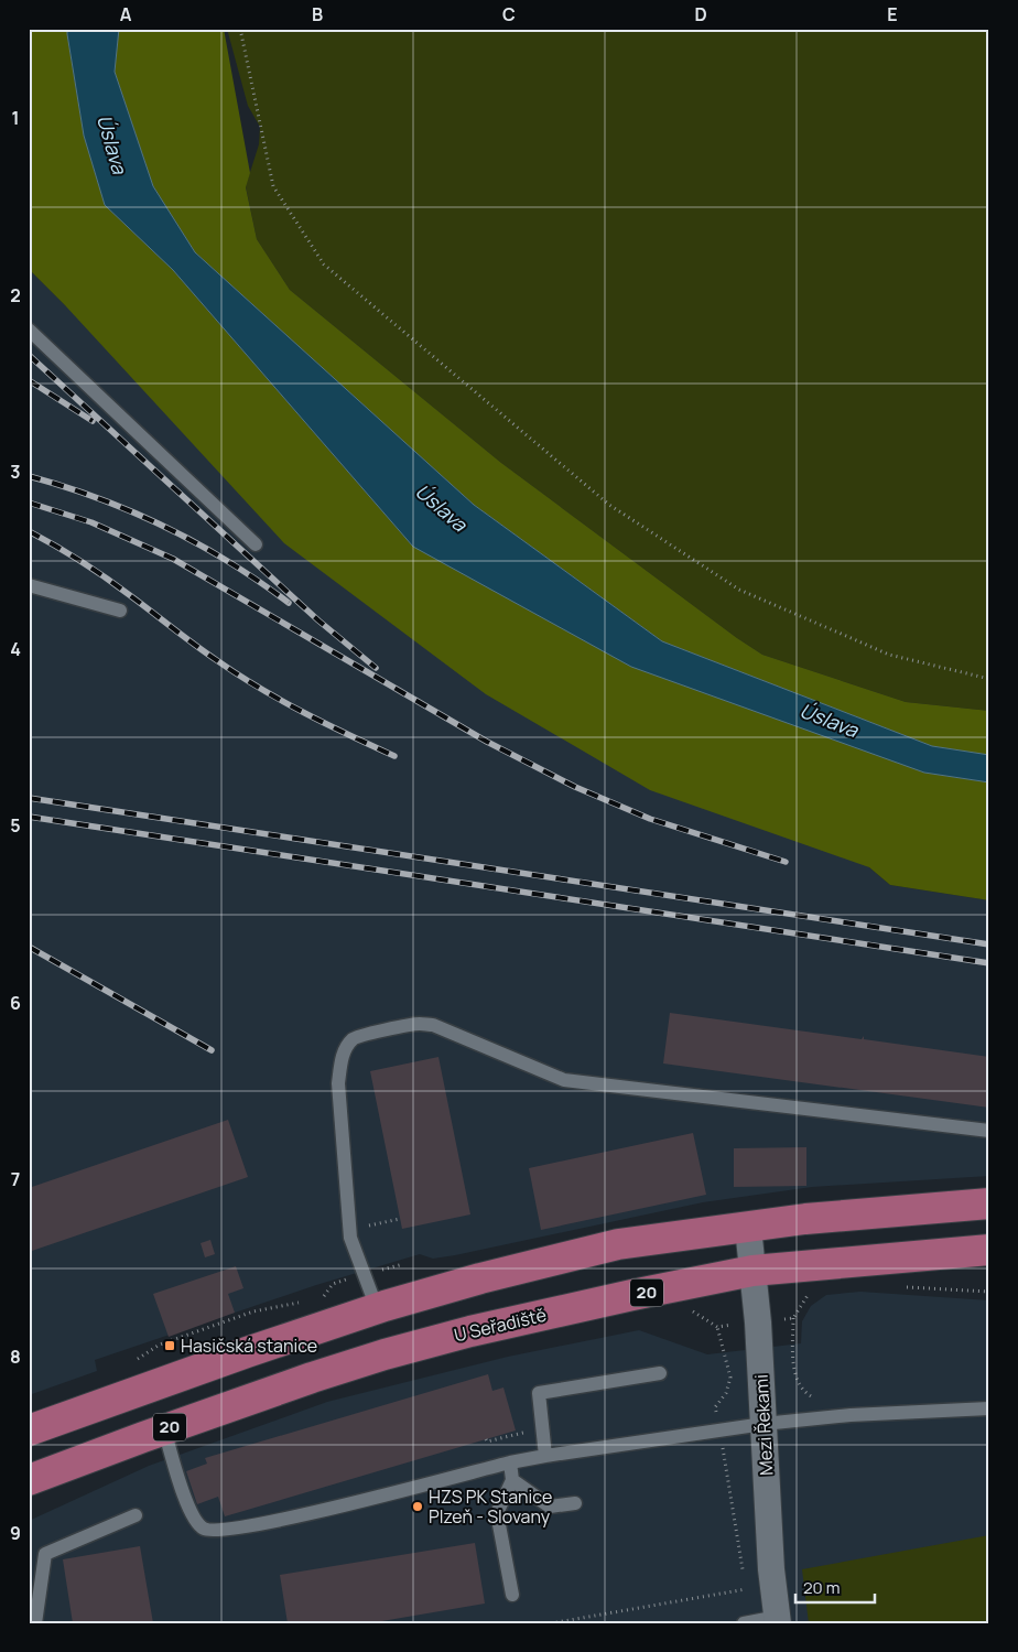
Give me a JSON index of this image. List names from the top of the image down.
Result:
{
  "streets": {
    "main road": ["20", "U Seřadiště"],
    "street": ["Mezi Řekami"]
  },
  "crossings": [
    ["20", "Mezi Řekami"],
    ["U Seřadiště", "Mezi Řekami"]
  ],
  "water": ["Úslava"],
  "places": {
    "transit": ["Hasičská stanice"],
    "other": ["HZS PK Stanice Plzeň - Slovany"]
  },
  "scale_bar": "20 m",
  "grid": {
    "columns": [
      "A",
      "B",
      "C",
      "D",
      "E"
    ],
    "rows": [
      "1",
      "2",
      "3",
      "4",
      "5",
      "6",
      "7",
      "8",
      "9"
    ]
  }
}
